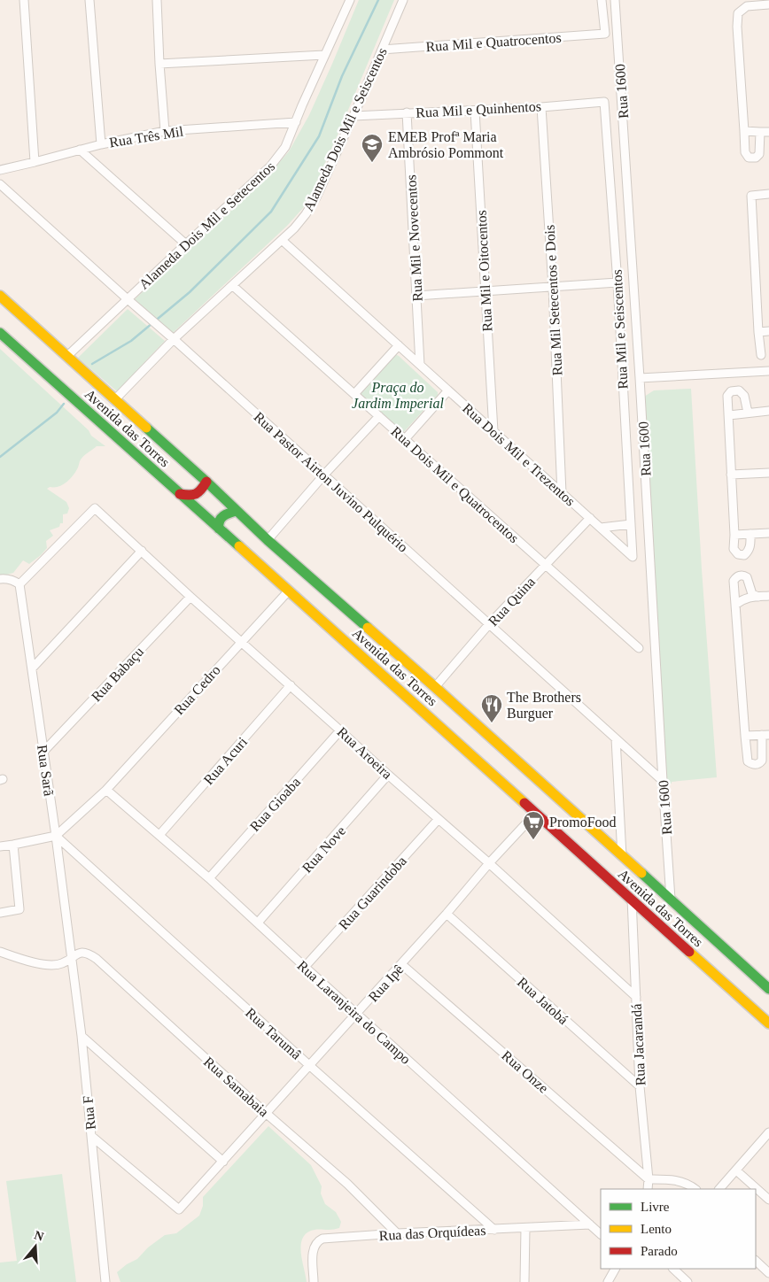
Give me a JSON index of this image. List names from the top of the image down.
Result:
{
  "streets": {
    "main road": ["Avenida das Torres"],
    "street": [
      "Rua Mil e Quatrocentos",
      "Rua 1600",
      "Rua Mil e Quinhentos",
      "Alameda Dois Mil e Seiscentos",
      "Rua Três Mil",
      "Alameda Dois Mil e Setecentos",
      "Rua Mil e Novecentos",
      "Rua Mil e Oitocentos",
      "Rua Mil Setecentos e Dois",
      "Rua Mil e Seiscentos",
      "Rua Dois Mil e Trezentos",
      "Rua Pastor Airton Juvino Pulquério",
      "Rua Dois Mil e Quatrocentos",
      "Rua Quina",
      "Rua Babaçu",
      "Rua Cedro",
      "Rua Aroeira",
      "Rua Acuri",
      "Rua Sarã",
      "Rua Gioaba",
      "Rua Nove",
      "Rua Guarindoba",
      "Rua Ipê",
      "Rua Jatobá",
      "Rua Laranjeira do Campo",
      "Rua Tarumâ",
      "Rua Jacarandá",
      "Rua Onze",
      "Rua Samabaia",
      "Rua F",
      "Rua das Orquídeas"
    ]
  },
  "crossings": [
    ["Rua Mil e Quatrocentos", "Alameda Dois Mil e Seiscentos"],
    ["Rua 1600", "Avenida das Torres"],
    ["Rua 1600", "Rua Pastor Airton Juvino Pulquério"],
    ["Rua Mil e Quinhentos", "Alameda Dois Mil e Seiscentos"],
    ["Rua Mil e Quinhentos", "Rua Mil e Novecentos"],
    ["Rua Mil e Quinhentos", "Rua Mil e Oitocentos"],
    ["Rua Mil e Quinhentos", "Rua Mil Setecentos e Dois"],
    ["Rua Mil e Quinhentos", "Rua Mil e Seiscentos"],
    ["Alameda Dois Mil e Seiscentos", "Avenida das Torres"],
    ["Alameda Dois Mil e Seiscentos", "Rua Dois Mil e Trezentos"],
    ["Alameda Dois Mil e Seiscentos", "Rua Pastor Airton Juvino Pulquério"],
    ["Alameda Dois Mil e Seiscentos", "Rua Dois Mil e Quatrocentos"],
    ["Rua Três Mil", "Alameda Dois Mil e Setecentos"],
    ["Alameda Dois Mil e Setecentos", "Avenida das Torres"],
    ["Alameda Dois Mil e Setecentos", "Rua Pastor Airton Juvino Pulquério"],
    ["Rua Mil e Novecentos", "Rua Dois Mil e Trezentos"],
    ["Rua Mil e Oitocentos", "Rua Dois Mil e Trezentos"],
    ["Rua Mil Setecentos e Dois", "Rua Dois Mil e Trezentos"],
    ["Rua Mil e Seiscentos", "Rua Dois Mil e Trezentos"],
    ["Avenida das Torres", "Rua Pastor Airton Juvino Pulquério"],
    ["Avenida das Torres", "Rua Quina"],
    ["Avenida das Torres", "Rua Cedro"],
    ["Avenida das Torres", "Rua Ipê"],
    ["Avenida das Torres", "Rua Jacarandá"],
    ["Rua Dois Mil e Trezentos", "Rua Quina"],
    ["Rua Pastor Airton Juvino Pulquério", "Rua Quina"],
    ["Rua Dois Mil e Quatrocentos", "Rua Quina"],
    ["Rua Babaçu", "Rua Aroeira"],
    ["Rua Babaçu", "Rua Sarã"],
    ["Rua Cedro", "Rua Aroeira"],
    ["Rua Cedro", "Rua Sarã"],
    ["Rua Cedro", "Rua Laranjeira do Campo"],
    ["Rua Cedro", "Rua Tarumâ"],
    ["Rua Aroeira", "Rua Acuri"],
    ["Rua Aroeira", "Rua Sarã"],
    ["Rua Aroeira", "Rua Gioaba"],
    ["Rua Aroeira", "Rua Nove"],
    ["Rua Aroeira", "Rua Guarindoba"],
    ["Rua Aroeira", "Rua Ipê"],
    ["Rua Aroeira", "Rua Jacarandá"],
    ["Rua Acuri", "Rua Laranjeira do Campo"],
    ["Rua Sarã", "Rua Tarumâ"],
    ["Rua Sarã", "Rua Samabaia"],
    ["Rua Sarã", "Rua F"],
    ["Rua Gioaba", "Rua Laranjeira do Campo"],
    ["Rua Nove", "Rua Laranjeira do Campo"],
    ["Rua Guarindoba", "Rua Laranjeira do Campo"],
    ["Rua Ipê", "Rua Jatobá"],
    ["Rua Ipê", "Rua Laranjeira do Campo"],
    ["Rua Ipê", "Rua Tarumâ"],
    ["Rua Ipê", "Rua Onze"],
    ["Rua Ipê", "Rua Samabaia"],
    ["Rua Ipê", "Rua F"],
    ["Rua Jatobá", "Rua Jacarandá"],
    ["Rua Laranjeira do Campo", "Rua das Orquídeas"],
    ["Rua Tarumâ", "Rua das Orquídeas"],
    ["Rua Jacarandá", "Rua Onze"],
    ["Rua Samabaia", "Rua F"],
    ["Rua Samabaia", "Rua das Orquídeas"]
  ],
  "parks": ["Praça do Jardim Imperial"],
  "places": {
    "school or university": ["EMEB Profª Maria Ambrósio Pommont"],
    "restaurant": ["The Brothers Burguer"],
    "supermarket": ["PromoFood"]
  },
  "legend": ["Livre", "Lento", "Parado"],
  "north": "top"
}
